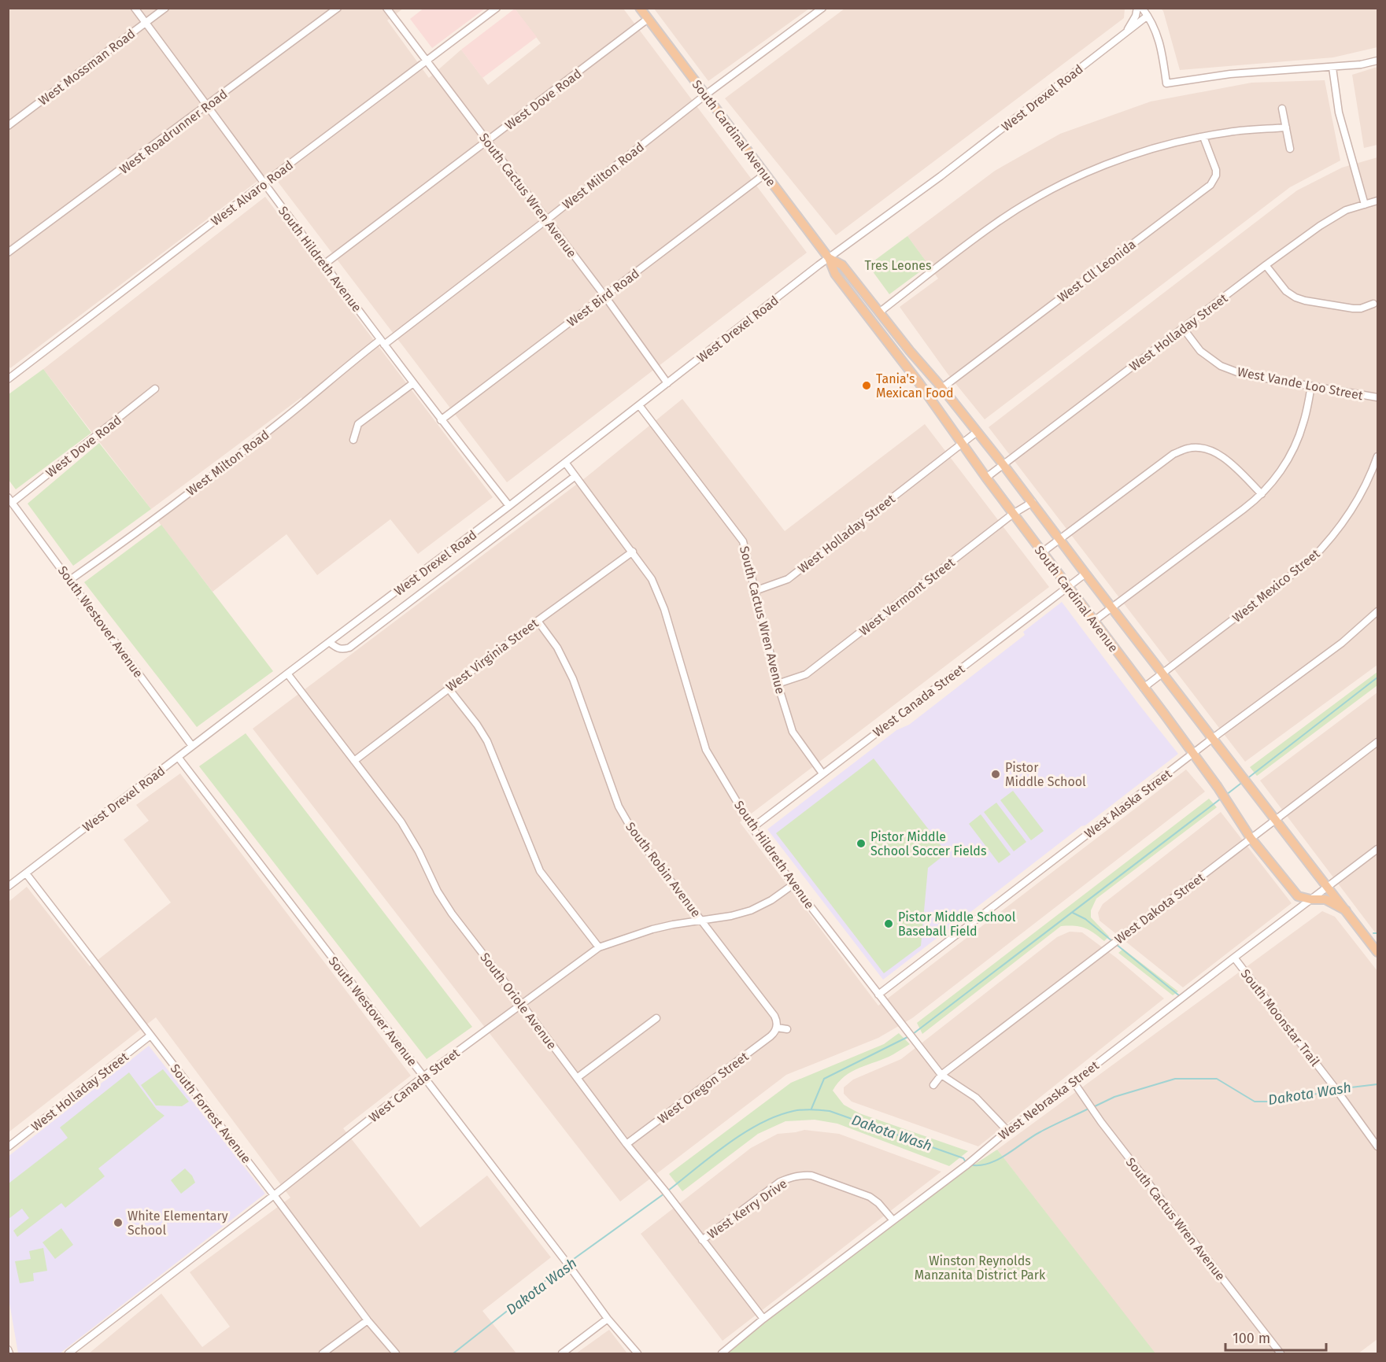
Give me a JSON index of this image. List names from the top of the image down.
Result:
{
  "streets": {
    "main road": ["South Cardinal Avenue"],
    "street": [
      "West Mossman Road",
      "West Drexel Road",
      "West Dove Road",
      "West Roadrunner Road",
      "West Milton Road",
      "West Alvaro Road",
      "South Cactus Wren Avenue",
      "South Hildreth Avenue",
      "West Cll Leonida",
      "West Bird Road",
      "West Holladay Street",
      "West Vande Loo Street",
      "West Mexico Street",
      "West Vermont Street",
      "South Westover Avenue",
      "West Virginia Street",
      "West Canada Street",
      "West Alaska Street",
      "South Robin Avenue",
      "West Dakota Street",
      "South Oriole Avenue",
      "South Moonstar Trail",
      "West Oregon Street",
      "West Nebraska Street",
      "South Forrest Avenue",
      "West Kerry Drive"
    ]
  },
  "crossings": [
    ["West Mossman Road", "South Hildreth Avenue"],
    ["West Drexel Road", "South Cardinal Avenue"],
    ["West Drexel Road", "South Cactus Wren Avenue"],
    ["West Drexel Road", "South Hildreth Avenue"],
    ["West Drexel Road", "South Westover Avenue"],
    ["West Drexel Road", "South Oriole Avenue"],
    ["West Drexel Road", "South Forrest Avenue"],
    ["West Dove Road", "South Cardinal Avenue"],
    ["West Dove Road", "South Cactus Wren Avenue"],
    ["West Dove Road", "South Hildreth Avenue"],
    ["West Dove Road", "South Westover Avenue"],
    ["West Roadrunner Road", "South Hildreth Avenue"],
    ["South Cardinal Avenue", "West Milton Road"],
    ["South Cardinal Avenue", "West Cll Leonida"],
    ["South Cardinal Avenue", "West Bird Road"],
    ["South Cardinal Avenue", "West Holladay Street"],
    ["South Cardinal Avenue", "West Mexico Street"],
    ["South Cardinal Avenue", "West Vermont Street"],
    ["South Cardinal Avenue", "West Canada Street"],
    ["South Cardinal Avenue", "West Alaska Street"],
    ["South Cardinal Avenue", "West Dakota Street"],
    ["South Cardinal Avenue", "West Nebraska Street"],
    ["West Milton Road", "South Cactus Wren Avenue"],
    ["West Milton Road", "South Hildreth Avenue"],
    ["West Milton Road", "South Westover Avenue"],
    ["West Alvaro Road", "South Cactus Wren Avenue"],
    ["West Alvaro Road", "South Hildreth Avenue"],
    ["South Cactus Wren Avenue", "West Bird Road"],
    ["South Cactus Wren Avenue", "West Holladay Street"],
    ["South Cactus Wren Avenue", "West Vermont Street"],
    ["South Cactus Wren Avenue", "West Canada Street"],
    ["South Cactus Wren Avenue", "West Nebraska Street"],
    ["South Hildreth Avenue", "West Bird Road"],
    ["South Hildreth Avenue", "West Virginia Street"],
    ["South Hildreth Avenue", "West Canada Street"],
    ["South Hildreth Avenue", "West Alaska Street"],
    ["South Hildreth Avenue", "West Dakota Street"],
    ["South Hildreth Avenue", "West Nebraska Street"],
    ["West Holladay Street", "West Vande Loo Street"],
    ["West Holladay Street", "South Forrest Avenue"],
    ["South Westover Avenue", "West Canada Street"],
    ["West Virginia Street", "South Robin Avenue"],
    ["West Virginia Street", "South Oriole Avenue"],
    ["West Canada Street", "South Robin Avenue"],
    ["West Canada Street", "South Oriole Avenue"],
    ["West Canada Street", "South Forrest Avenue"],
    ["South Robin Avenue", "West Oregon Street"],
    ["South Oriole Avenue", "West Oregon Street"],
    ["South Oriole Avenue", "West Nebraska Street"],
    ["South Oriole Avenue", "West Kerry Drive"],
    ["South Moonstar Trail", "West Nebraska Street"],
    ["West Nebraska Street", "West Kerry Drive"]
  ],
  "water": ["Dakota Wash"],
  "parks": ["Tres Leones", "Winston Reynolds Manzanita District Park"],
  "places": [
    "Tania's Mexican Food",
    "Pistor Middle School",
    "Pistor Middle School Soccer Fields",
    "Pistor Middle School Baseball Field",
    "White Elementary School"
  ],
  "scale_bar": "100 m"
}
